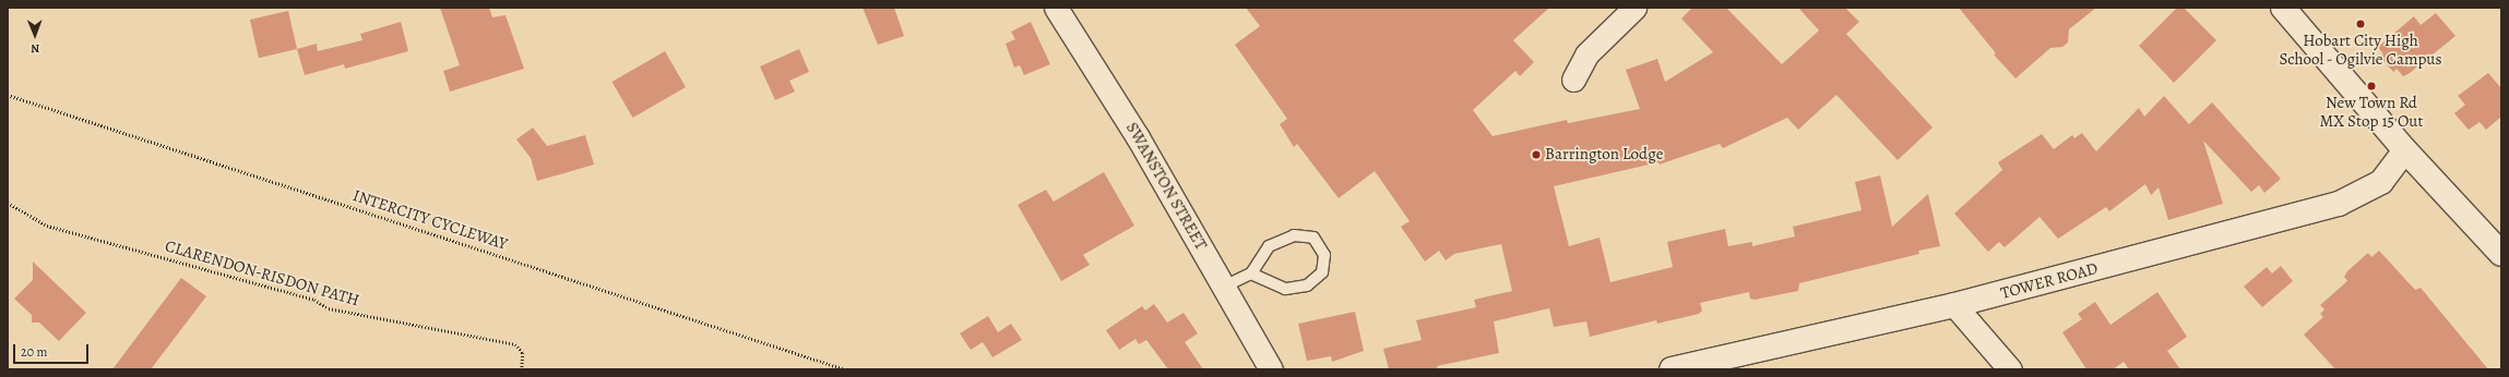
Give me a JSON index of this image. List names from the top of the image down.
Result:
{
  "streets": {
    "street": ["SWANSTON STREET", "TOWER ROAD"],
    "path": ["INTERCITY CYCLEWAY", "CLARENDON-RISDON PATH"]
  },
  "places": ["Hobart City High School - Ogilvie Campus", "New Town Rd MX Stop 15 Out", "Barrington Lodge"],
  "scale_bar": "20 m",
  "north": "bottom"
}
